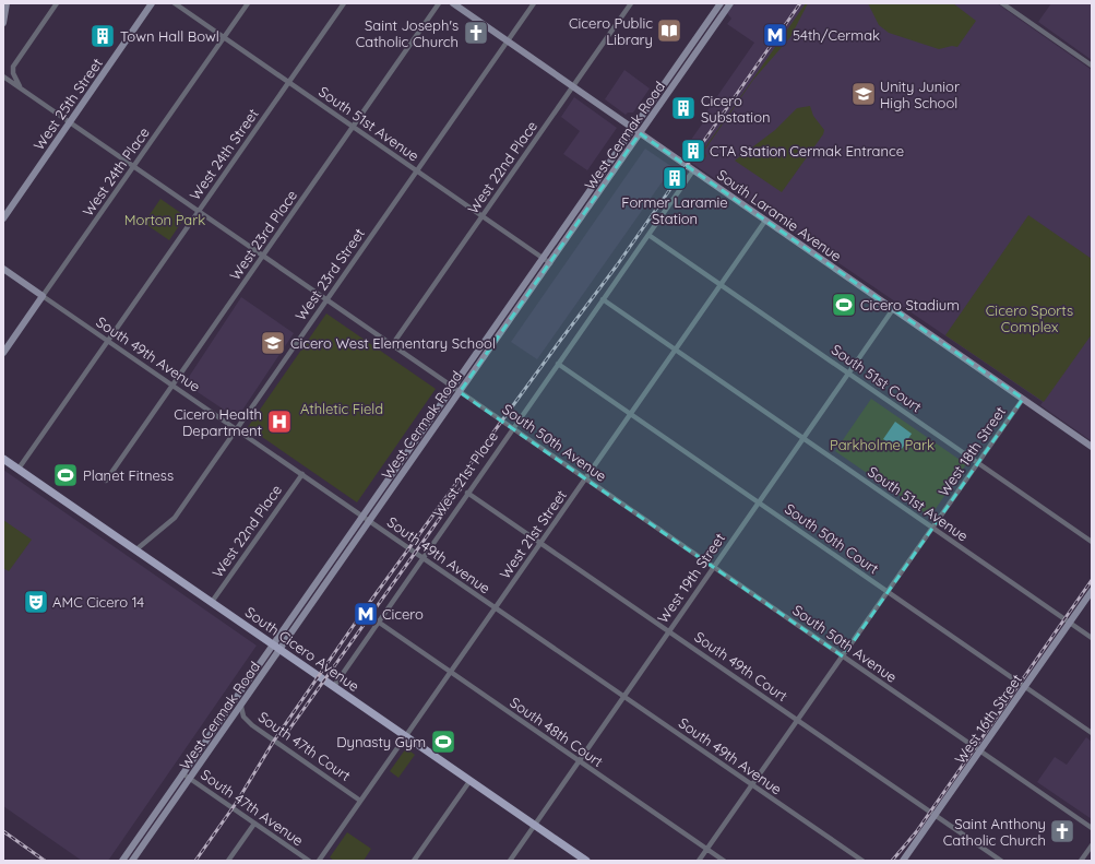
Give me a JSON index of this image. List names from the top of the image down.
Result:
{
  "streets": {
    "main road": [
      "West 25th Street",
      "West Cermak Road",
      "West 24th Place",
      "South Laramie Avenue",
      "South 49th Avenue",
      "South Cicero Avenue",
      "West 16th Street"
    ],
    "street": [
      "South 51st Avenue",
      "West 24th Street",
      "West 22nd Place",
      "West 23rd Place",
      "West 23rd Street",
      "South 51st Court",
      "South 50th Avenue",
      "West 18th Street",
      "West 21st Place",
      "West 21st Street",
      "South 50th Court",
      "West 19th Street",
      "South 49th Court",
      "South 48th Court",
      "South 47th Court",
      "South 47th Avenue"
    ]
  },
  "crossings": [
    ["West 25th Street", "South 50th Avenue"],
    ["South 51st Avenue", "West Cermak Road"],
    ["South 51st Avenue", "West 24th Street"],
    ["South 51st Avenue", "West 22nd Place"],
    ["South 51st Avenue", "West 24th Place"],
    ["South 51st Avenue", "West 23rd Place"],
    ["South 51st Avenue", "West 23rd Street"],
    ["South 51st Avenue", "West 18th Street"],
    ["South 51st Avenue", "West 21st Place"],
    ["South 51st Avenue", "West 21st Street"],
    ["South 51st Avenue", "West 19th Street"],
    ["South 51st Avenue", "West 16th Street"],
    ["West Cermak Road", "South Laramie Avenue"],
    ["West Cermak Road", "South 49th Avenue"],
    ["West Cermak Road", "South 50th Avenue"],
    ["West Cermak Road", "South Cicero Avenue"],
    ["West Cermak Road", "South 47th Court"],
    ["West Cermak Road", "South 47th Avenue"],
    ["West 24th Street", "South 49th Avenue"],
    ["West 24th Street", "South 50th Avenue"],
    ["West 24th Street", "South Cicero Avenue"],
    ["West 22nd Place", "South Laramie Avenue"],
    ["West 22nd Place", "South 49th Avenue"],
    ["West 22nd Place", "South 50th Avenue"],
    ["West 22nd Place", "South Cicero Avenue"],
    ["West 24th Place", "South 49th Avenue"],
    ["West 24th Place", "South 50th Avenue"],
    ["South Laramie Avenue", "West 23rd Street"],
    ["South Laramie Avenue", "West 18th Street"],
    ["South Laramie Avenue", "West 21st Place"],
    ["South Laramie Avenue", "West 21st Street"],
    ["South Laramie Avenue", "West 19th Street"],
    ["West 23rd Place", "South 49th Avenue"],
    ["West 23rd Place", "South 50th Avenue"],
    ["West 23rd Street", "South 49th Avenue"],
    ["West 23rd Street", "South 50th Avenue"],
    ["West 23rd Street", "South Cicero Avenue"],
    ["South 49th Avenue", "West 18th Street"],
    ["South 49th Avenue", "West 21st Place"],
    ["South 49th Avenue", "West 21st Street"],
    ["South 49th Avenue", "West 19th Street"],
    ["South 51st Court", "West 18th Street"],
    ["South 51st Court", "West 21st Place"],
    ["South 51st Court", "West 21st Street"],
    ["South 51st Court", "West 19th Street"],
    ["South 50th Avenue", "West 18th Street"],
    ["South 50th Avenue", "West 21st Place"],
    ["South 50th Avenue", "West 21st Street"],
    ["South 50th Avenue", "West 19th Street"],
    ["South 50th Avenue", "West 16th Street"],
    ["West 18th Street", "South 50th Court"],
    ["West 18th Street", "South 49th Court"],
    ["West 18th Street", "South 48th Court"],
    ["West 21st Place", "South 50th Court"],
    ["West 21st Place", "South Cicero Avenue"],
    ["West 21st Place", "South 49th Court"],
    ["West 21st Place", "South 48th Court"],
    ["West 21st Street", "South 50th Court"],
    ["West 21st Street", "South Cicero Avenue"],
    ["West 21st Street", "South 49th Court"],
    ["West 21st Street", "South 48th Court"],
    ["West 21st Street", "South 47th Court"],
    ["South 50th Court", "West 19th Street"],
    ["South 50th Court", "West 16th Street"],
    ["West 19th Street", "South Cicero Avenue"],
    ["West 19th Street", "South 49th Court"],
    ["West 19th Street", "South 48th Court"],
    ["South 49th Court", "West 16th Street"]
  ],
  "parks": [
    "Morton Park",
    "Cicero Sports Complex",
    "Athletic Field",
    "Parkholme Park"
  ],
  "places": {
    "library": ["Cicero Public Library"],
    "church": ["Saint Joseph's Catholic Church", "Saint Anthony Catholic Church"],
    "metro station": ["54th/Cermak", "Cicero"],
    "building": [
      "Town Hall Bowl",
      "Cicero Substation",
      "CTA Station Cermak Entrance",
      "Former Laramie Station"
    ],
    "school or university": ["Unity Junior High School", "Cicero West Elementary School"],
    "sports": ["Cicero Stadium", "Planet Fitness", "Dynasty Gym"],
    "hospital": ["Cicero Health Department"],
    "theatre": ["AMC Cicero 14"]
  }
}
